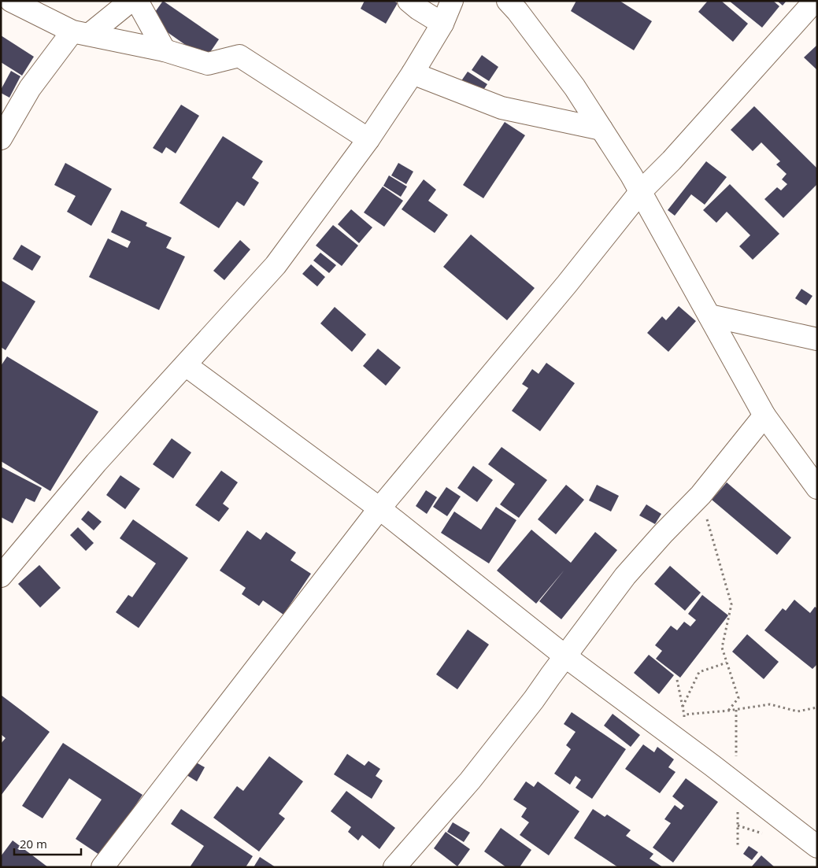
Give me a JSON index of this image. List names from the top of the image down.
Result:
{
  "scale_bar": "20 m"
}
